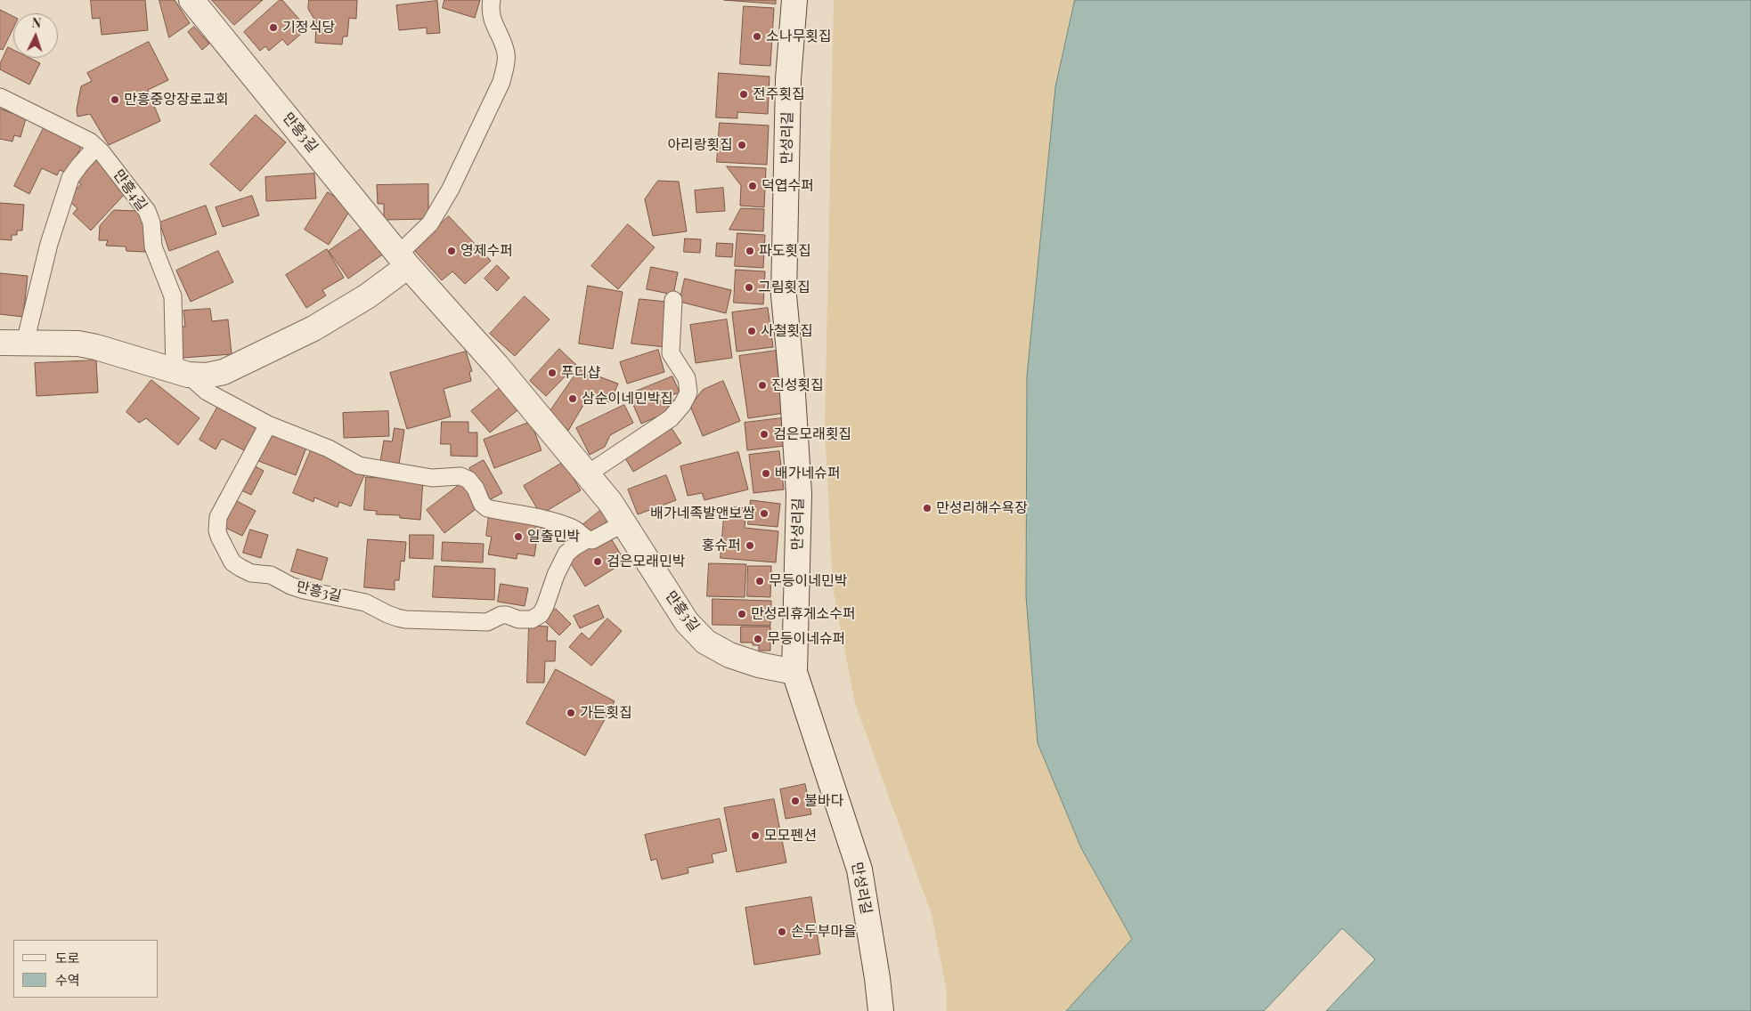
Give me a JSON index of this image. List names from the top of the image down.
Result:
{
  "streets": {
    "street": ["만흥3길", "만성리길"],
    "lane": ["만흥4길"]
  },
  "crossings": [
    ["만흥3길", "만성리길"]
  ],
  "places": [
    "기정식당",
    "소나무횟집",
    "전주횟집",
    "만흥중앙장로교회",
    "아리랑횟집",
    "덕엽수퍼",
    "영제수퍼",
    "파도횟집",
    "그림횟집",
    "사철횟집",
    "푸디샵",
    "진성횟집",
    "삼순이네민박집",
    "검은모래횟집",
    "배가네슈퍼",
    "만성리해수욕장",
    "배가네족발앤보쌈",
    "일출민박",
    "홍슈퍼",
    "검은모래민박",
    "무등이네민박",
    "만성리휴게소수퍼",
    "무등이네슈퍼",
    "가든횟집",
    "불바다",
    "모모펜션",
    "손두부마을"
  ],
  "legend": ["도로", "수역"],
  "north": "top"
}
